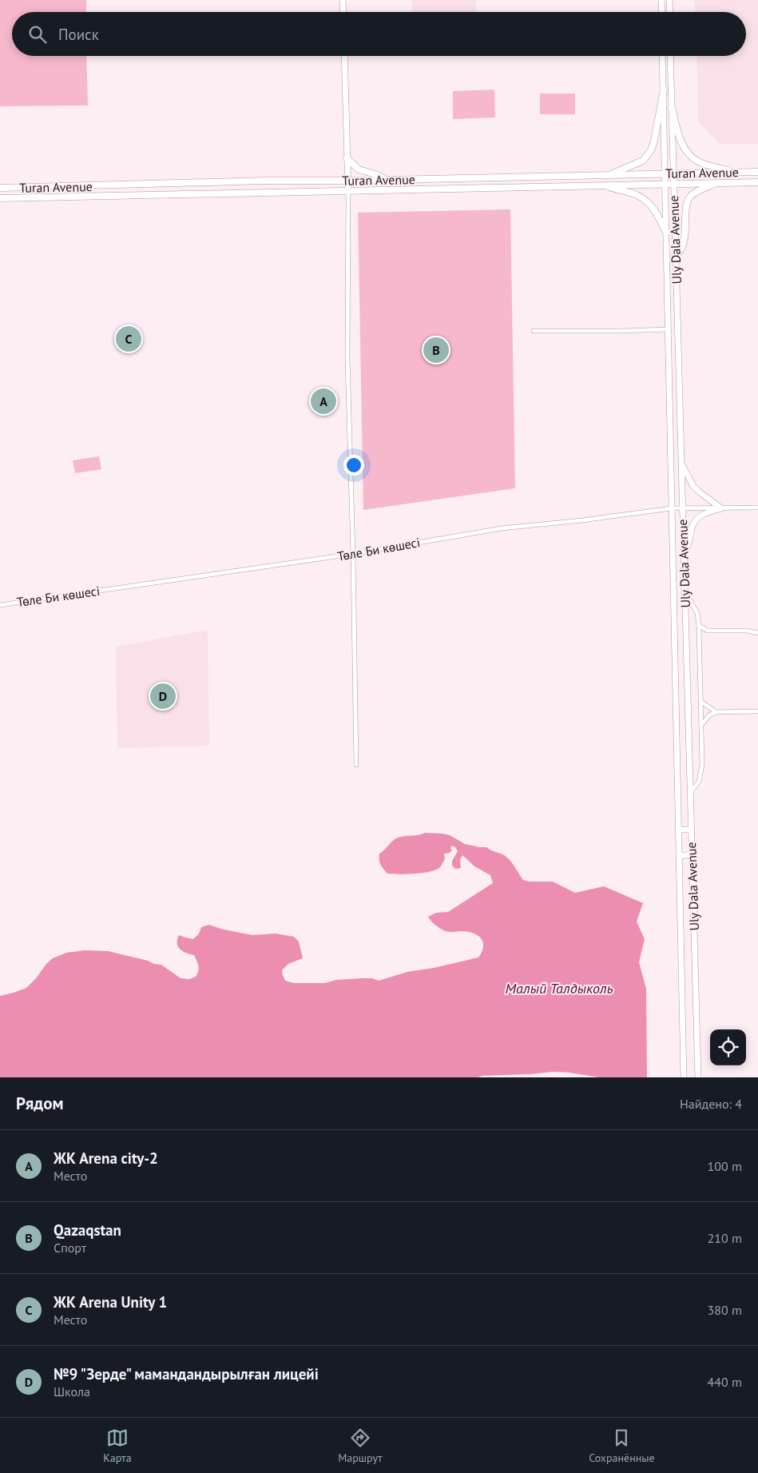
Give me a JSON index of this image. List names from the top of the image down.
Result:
{
  "streets": {
    "main road": ["Turan Avenue"],
    "street": ["Uly Dala Avenue", "Төле Би көшесі"]
  },
  "crossings": [
    ["Turan Avenue", "Uly Dala Avenue"],
    ["Uly Dala Avenue", "Төле Би көшесі"]
  ],
  "water": ["Малый Талдыколь"],
  "page": {
    "search": "Поиск",
    "pins": [
      "C",
      "B",
      "A",
      "D"
    ],
    "heading": ["Рядом", "Найдено: 4"],
    "list": [
      {
        "mark": "A",
        "name": "ЖК Arena city-2",
        "note": "Место",
        "value": "100 m"
      },
      {
        "mark": "B",
        "name": "Qazaqstan",
        "note": "Спорт",
        "value": "210 m"
      },
      {
        "mark": "C",
        "name": "ЖК Arena Unity 1",
        "note": "Место",
        "value": "380 m"
      },
      {
        "mark": "D",
        "name": "№9 \"Зерде\" мамандандырылған лицейі",
        "note": "Школа",
        "value": "440 m"
      }
    ],
    "nav": ["Карта", "Маршрут", "Сохранённые"]
  }
}
